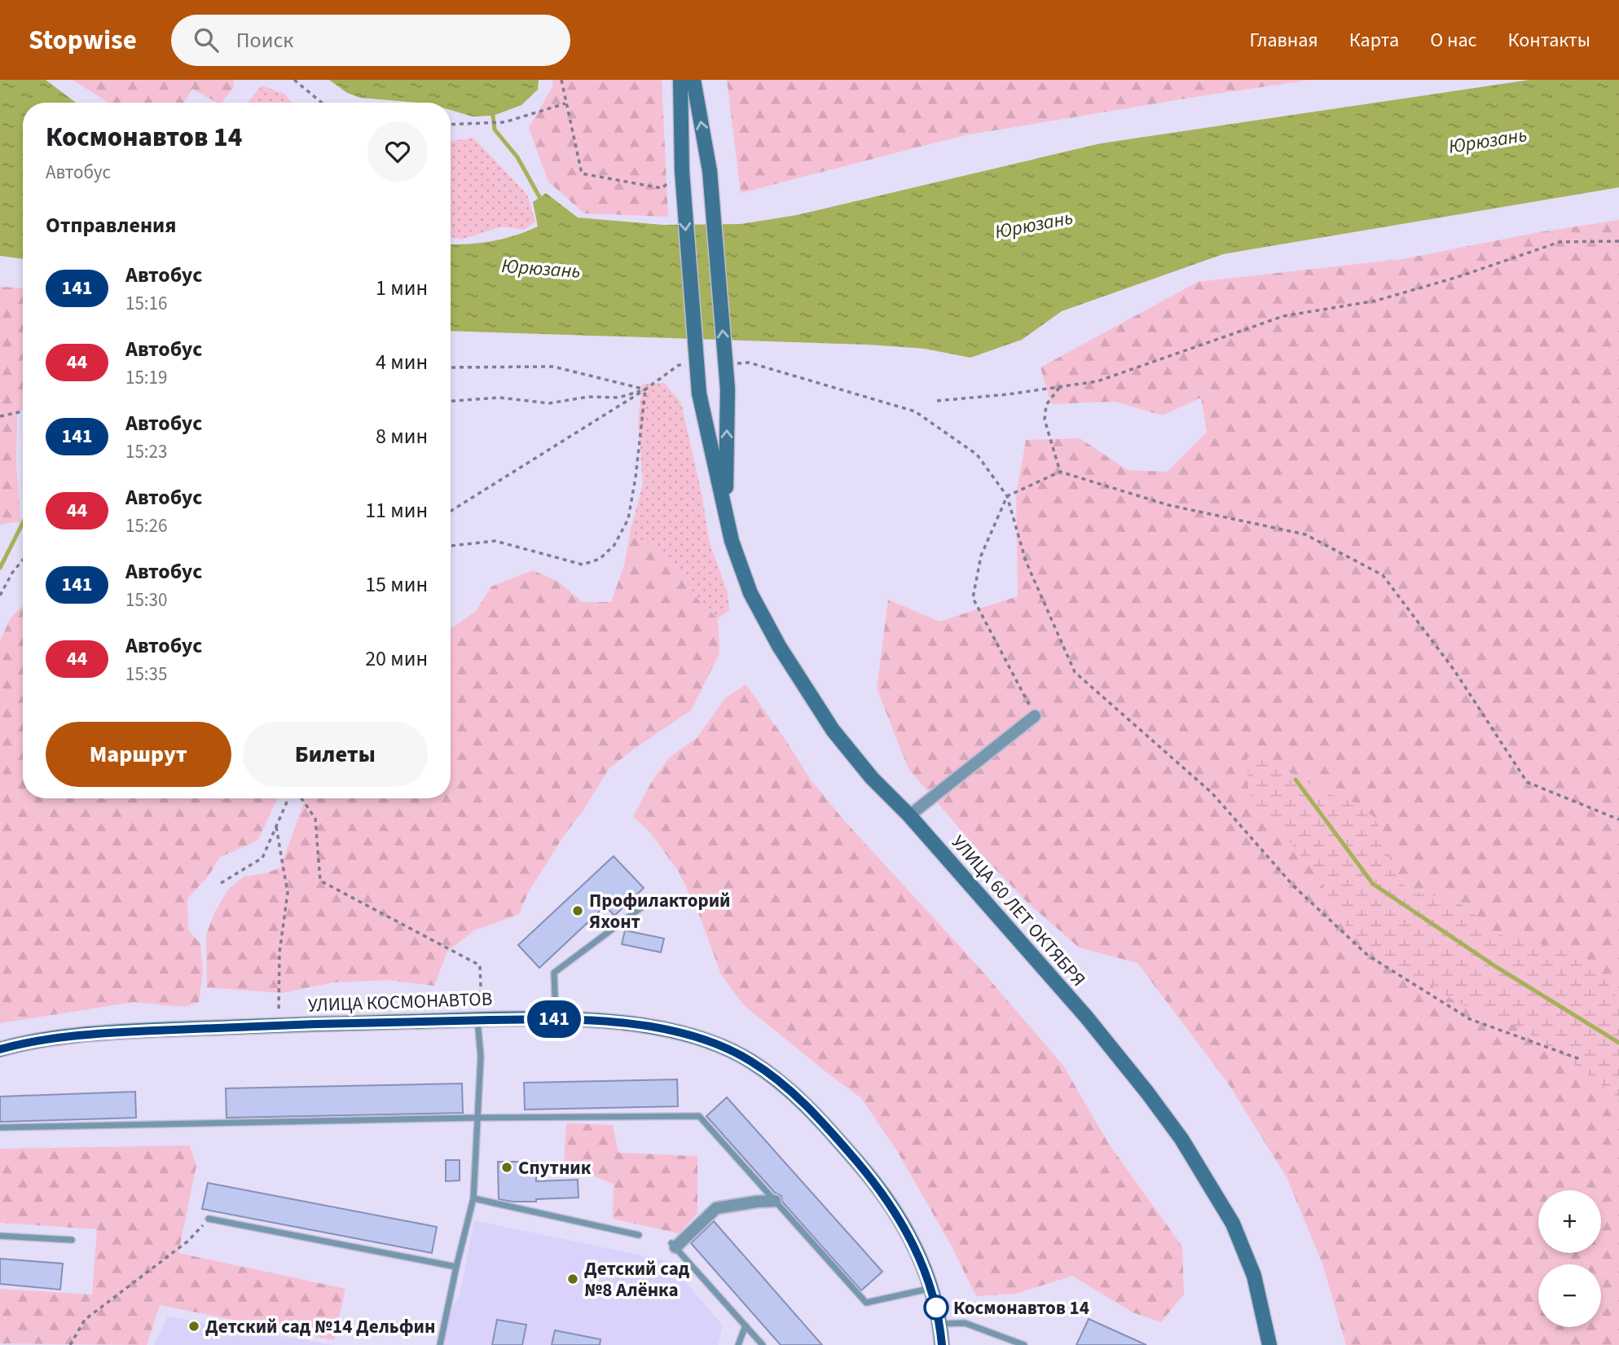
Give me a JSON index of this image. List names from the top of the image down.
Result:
{
  "streets": {
    "main road": ["УЛИЦА 60 ЛЕТ ОКТЯБРЯ", "УЛИЦА КОСМОНАВТОВ"]
  },
  "water": ["Юрюзань"],
  "places": [
    "Профилакторий Яхонт",
    "Спутник",
    "Детский сад №8 Алёнка",
    "Космонавтов 14",
    "Детский сад №14 Дельфин"
  ],
  "lines": ["bus line 141"],
  "page": {
    "header": "Stopwise",
    "search": "Поиск",
    "nav": [
      "Главная",
      "Карта",
      "О нас",
      "Контакты"
    ],
    "on_map": "141",
    "heading": [
      ["Космонавтов 14", "Автобус"],
      "Отправления"
    ],
    "list": [
      {
        "mark": "141",
        "name": "Автобус",
        "note": "15:16",
        "value": "1 мин"
      },
      {
        "mark": "44",
        "name": "Автобус",
        "note": "15:19",
        "value": "4 мин"
      },
      {
        "mark": "141",
        "name": "Автобус",
        "note": "15:23",
        "value": "8 мин"
      },
      {
        "mark": "44",
        "name": "Автобус",
        "note": "15:26",
        "value": "11 мин"
      },
      {
        "mark": "141",
        "name": "Автобус",
        "note": "15:30",
        "value": "15 мин"
      },
      {
        "mark": "44",
        "name": "Автобус",
        "note": "15:35",
        "value": "20 мин"
      }
    ],
    "buttons": ["Маршрут", "Билеты"],
    "map_buttons": ["+", "−"]
  }
}
